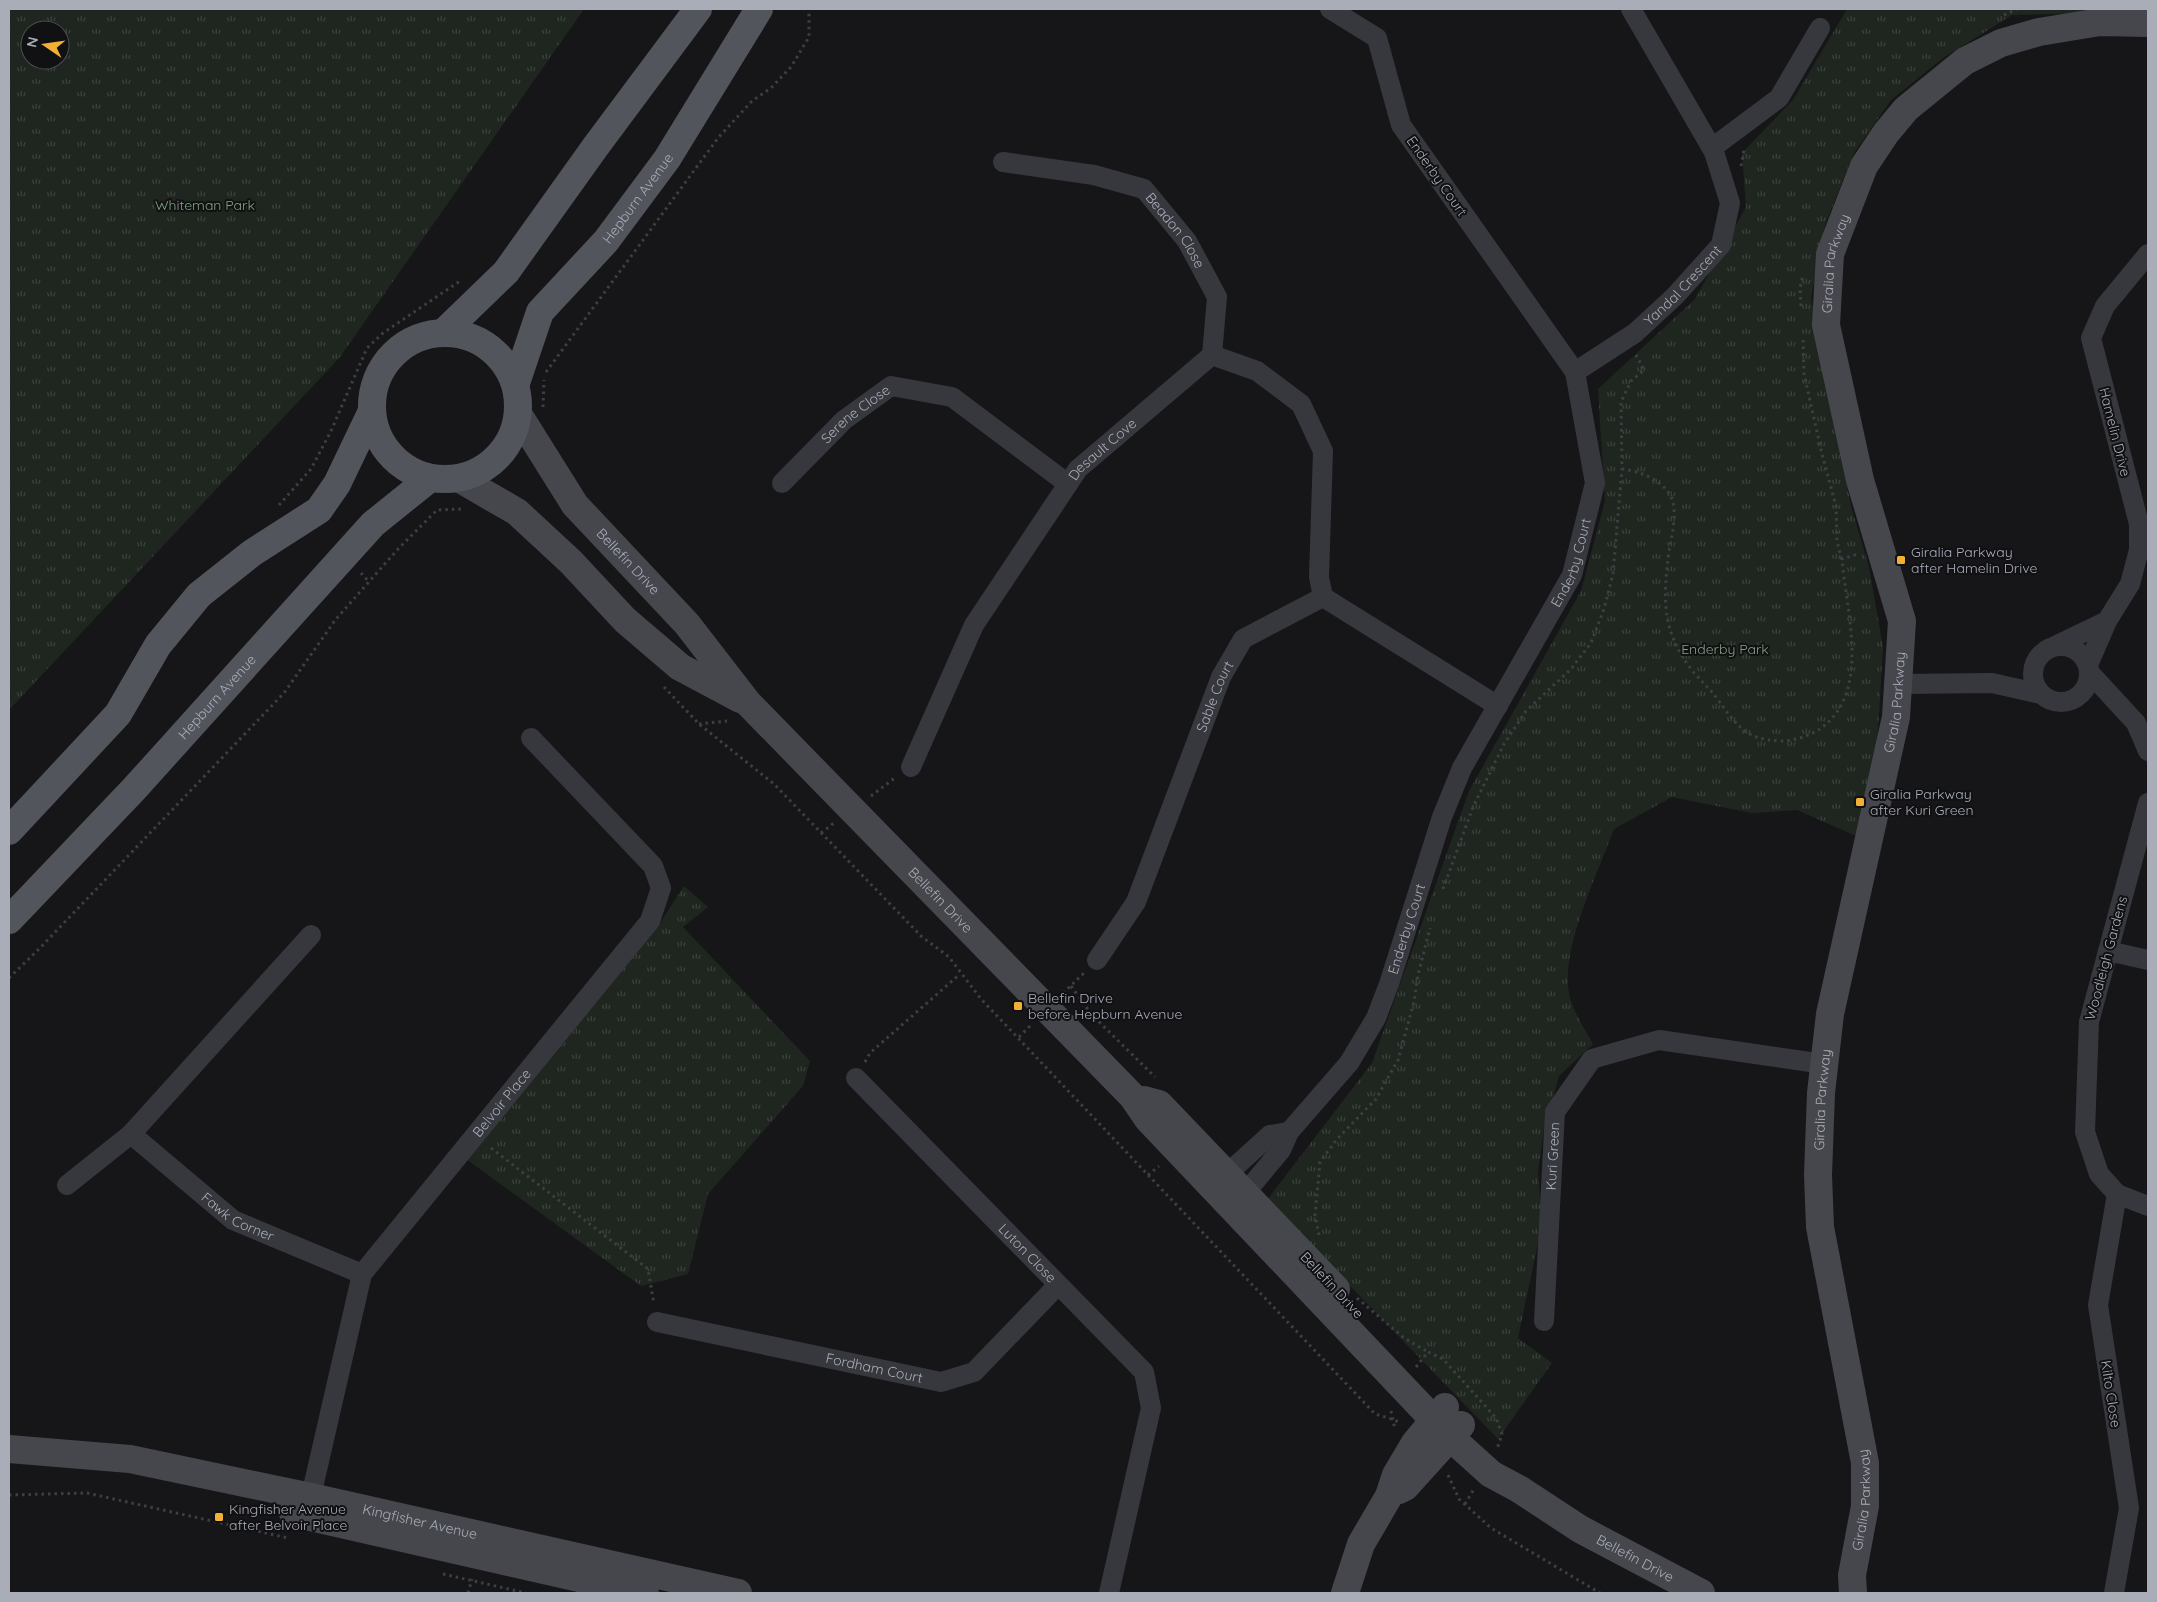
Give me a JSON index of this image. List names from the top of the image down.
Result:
{
  "streets": {
    "main road": ["Hepburn Avenue"],
    "street": [
      "Enderby Court",
      "Beadon Close",
      "Giralia Parkway",
      "Yandal Crescent",
      "Serene Close",
      "Hamelin Drive",
      "Desault Cove",
      "Bellefin Drive",
      "Sable Court",
      "Woodleigh Gardens",
      "Belvoir Place",
      "Kuri Green",
      "Fawk Corner",
      "Luton Close",
      "Fordham Court",
      "Kilto Close",
      "Kingfisher Avenue"
    ]
  },
  "crossings": [
    ["Enderby Court", "Yandal Crescent"],
    ["Enderby Court", "Bellefin Drive"],
    ["Hepburn Avenue", "Bellefin Drive"],
    ["Beadon Close", "Desault Cove"],
    ["Giralia Parkway", "Kuri Green"],
    ["Serene Close", "Desault Cove"],
    ["Woodleigh Gardens", "Kilto Close"],
    ["Belvoir Place", "Fawk Corner"],
    ["Belvoir Place", "Kingfisher Avenue"],
    ["Luton Close", "Fordham Court"]
  ],
  "parks": ["Whiteman Park", "Enderby Park"],
  "places": {
    "transit": [
      "Giralia Parkway after Hamelin Drive",
      "Giralia Parkway after Kuri Green",
      "Bellefin Drive before Hepburn Avenue",
      "Kingfisher Avenue after Belvoir Place"
    ]
  },
  "north": "left"
}
